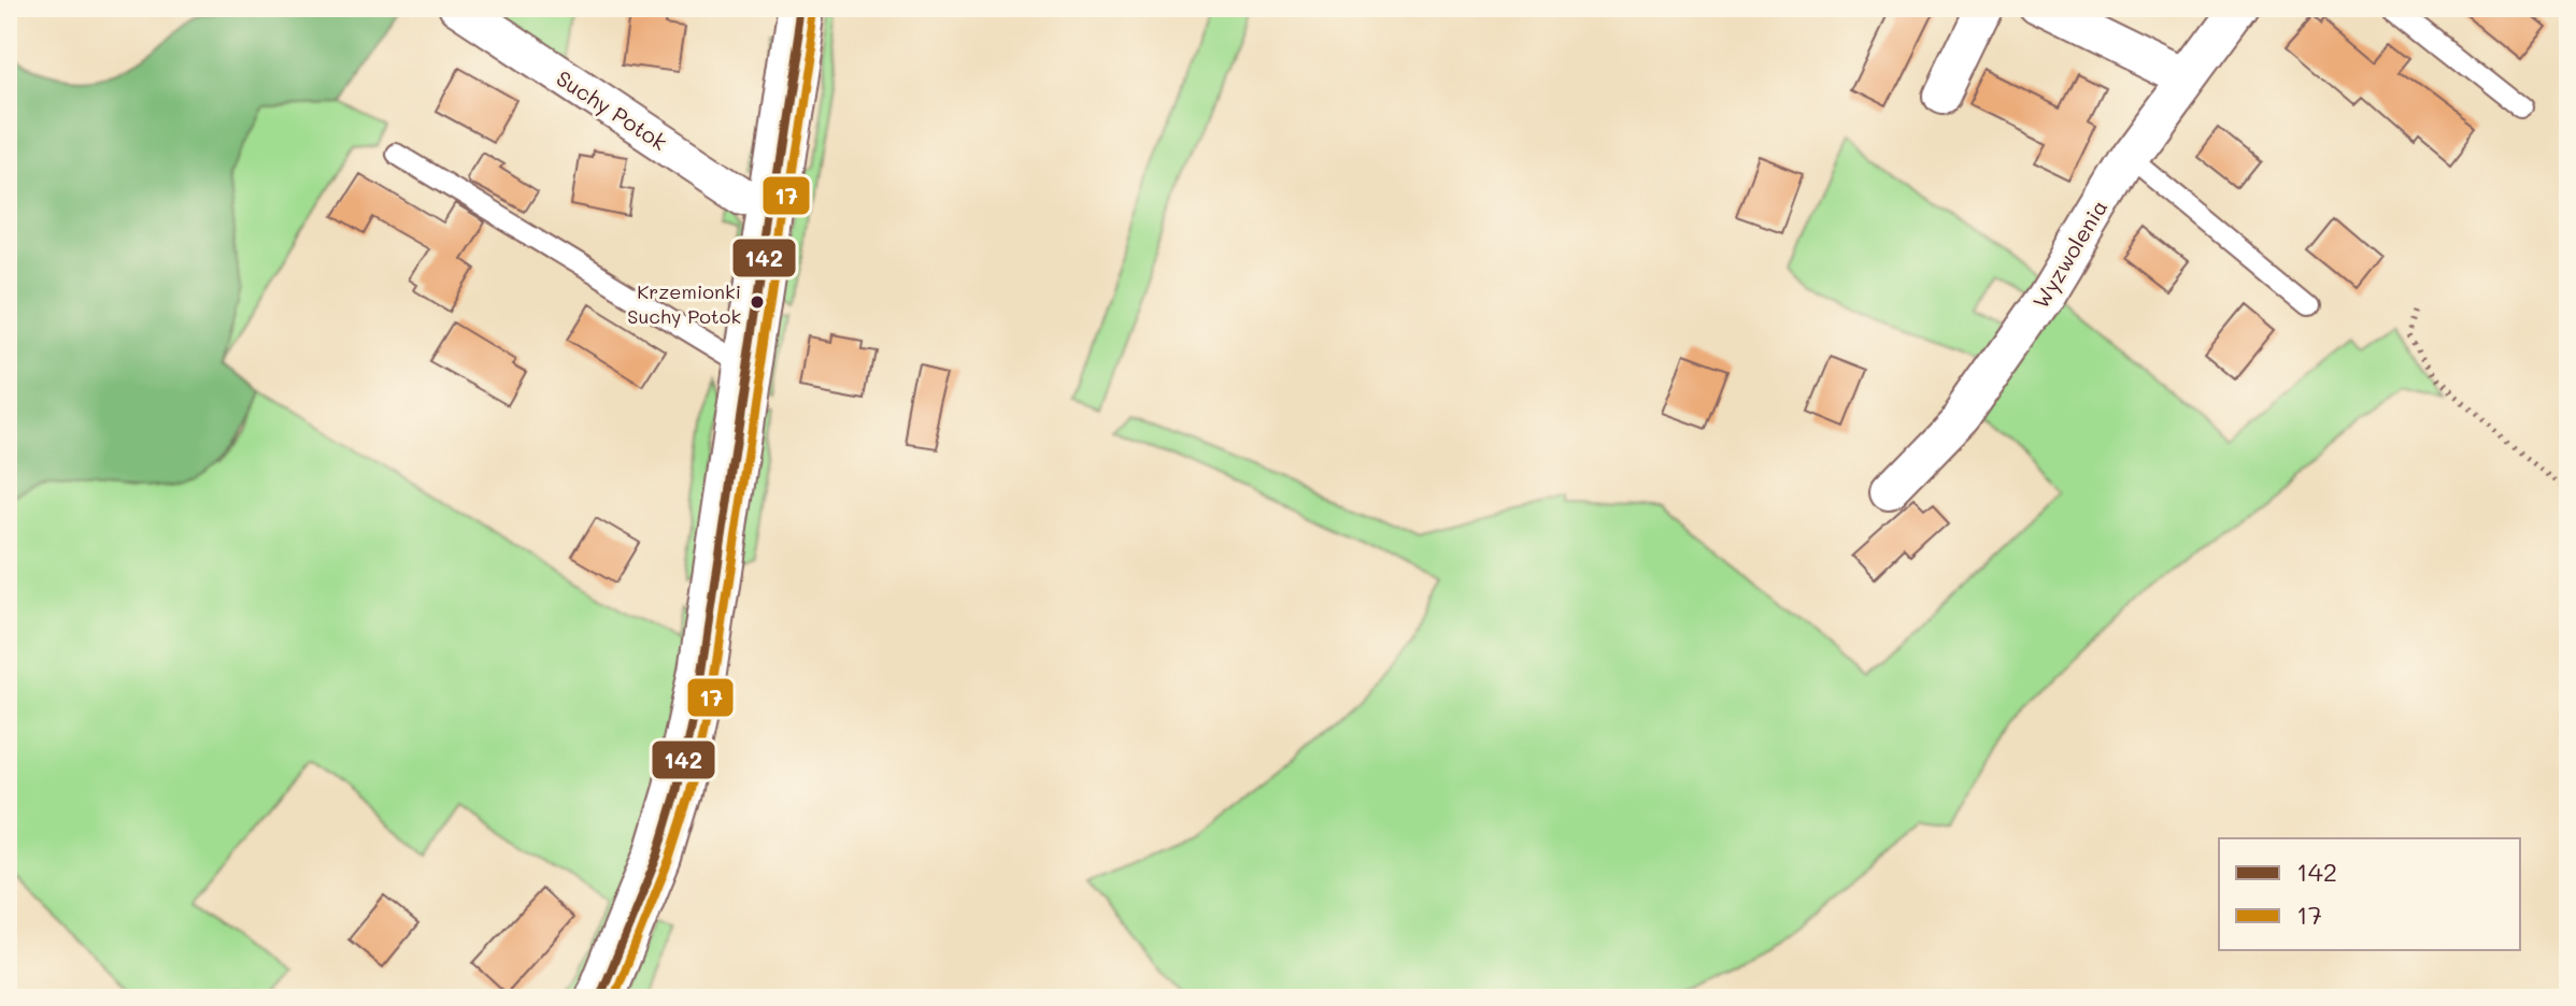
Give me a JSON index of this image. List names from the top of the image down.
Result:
{
  "streets": {
    "street": ["Suchy Potok", "Wyzwolenia"]
  },
  "places": ["Krzemionki Suchy Potok"],
  "lines": ["transit line 142", "transit line 17"],
  "legend": ["142", "17"]
}
